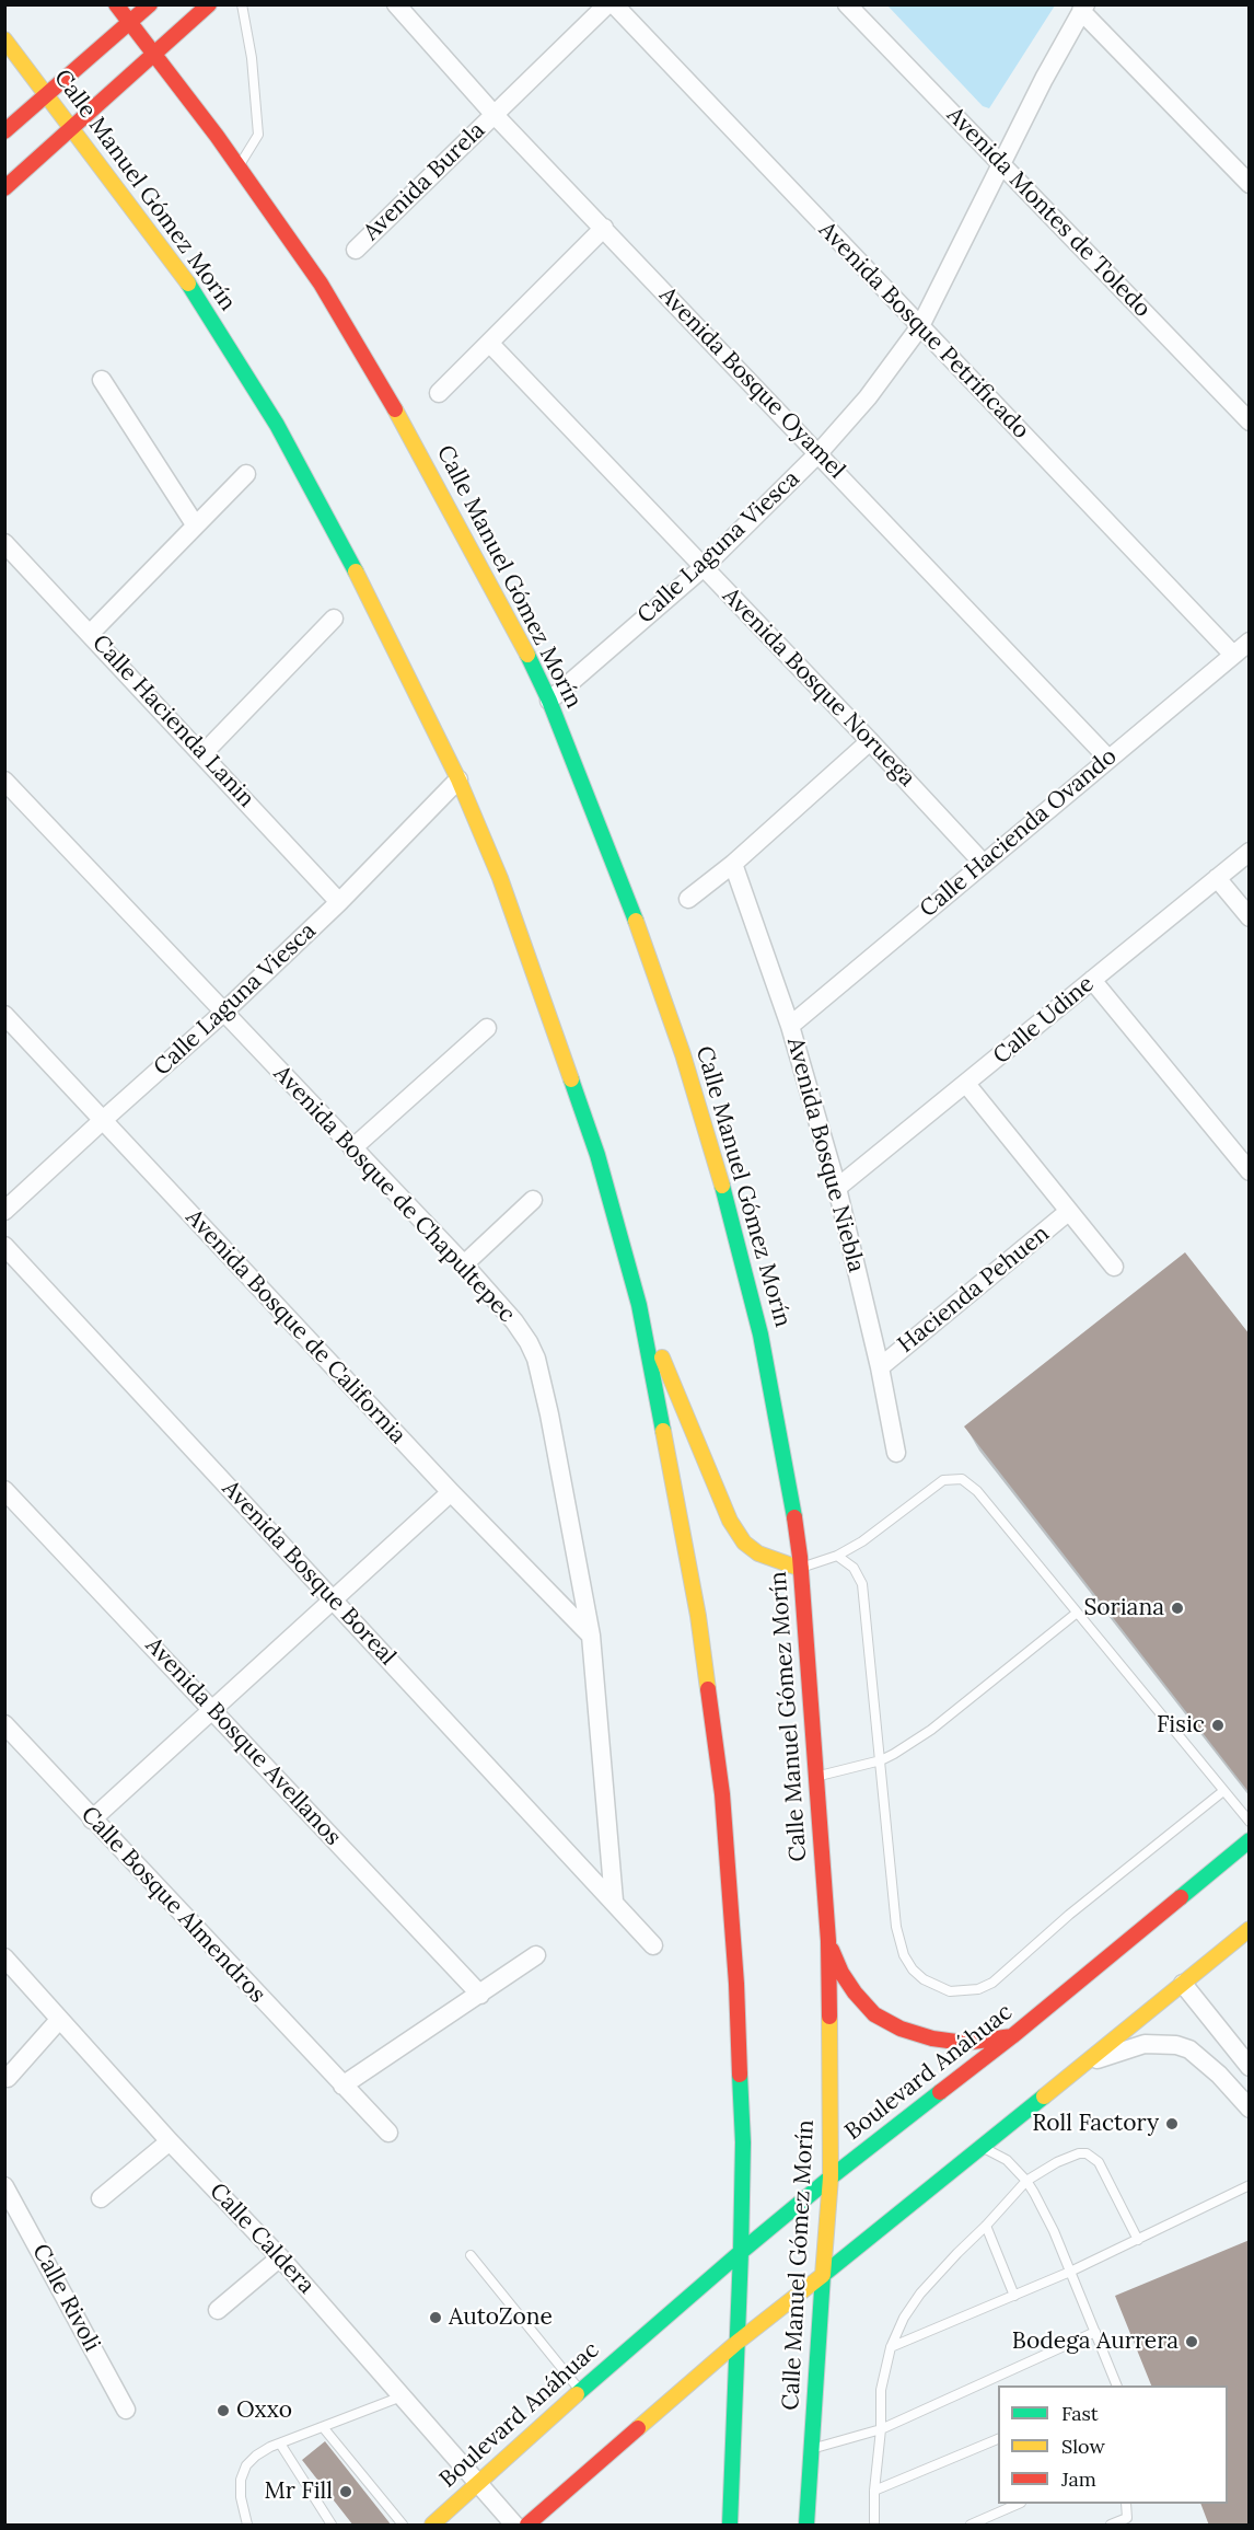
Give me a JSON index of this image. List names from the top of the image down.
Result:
{
  "streets": {
    "main road": ["Calle Manuel Gómez Morín", "Boulevard Anáhuac"],
    "street": [
      "Avenida Burela",
      "Avenida Montes de Toledo",
      "Avenida Bosque Petrificado",
      "Avenida Bosque Oyamel",
      "Calle Laguna Viesca",
      "Avenida Bosque Noruega",
      "Calle Hacienda Lanin",
      "Calle Hacienda Ovando",
      "Calle Udine",
      "Avenida Bosque Niebla",
      "Avenida Bosque de Chapultepec",
      "Hacienda Pehuen",
      "Avenida Bosque de California",
      "Avenida Bosque Boreal",
      "Avenida Bosque Avellanos",
      "Calle Bosque Almendros",
      "Calle Caldera",
      "Calle Rivoli"
    ]
  },
  "crossings": [
    ["Avenida Burela", "Avenida Bosque Oyamel"],
    ["Calle Manuel Gómez Morín", "Calle Laguna Viesca"],
    ["Calle Manuel Gómez Morín", "Boulevard Anáhuac"],
    ["Avenida Montes de Toledo", "Calle Laguna Viesca"],
    ["Avenida Bosque Petrificado", "Calle Laguna Viesca"],
    ["Avenida Bosque Petrificado", "Calle Hacienda Ovando"],
    ["Avenida Bosque Oyamel", "Calle Laguna Viesca"],
    ["Avenida Bosque Oyamel", "Calle Hacienda Ovando"],
    ["Calle Laguna Viesca", "Avenida Bosque Noruega"],
    ["Calle Laguna Viesca", "Calle Hacienda Lanin"],
    ["Calle Laguna Viesca", "Avenida Bosque de Chapultepec"],
    ["Calle Laguna Viesca", "Avenida Bosque de California"],
    ["Avenida Bosque Noruega", "Calle Hacienda Ovando"],
    ["Calle Hacienda Ovando", "Avenida Bosque Niebla"],
    ["Calle Udine", "Avenida Bosque Niebla"],
    ["Avenida Bosque Niebla", "Hacienda Pehuen"],
    ["Avenida Bosque de Chapultepec", "Avenida Bosque de California"],
    ["Avenida Bosque de Chapultepec", "Avenida Bosque Boreal"],
    ["Boulevard Anáhuac", "Calle Caldera"]
  ],
  "places": [
    "Soriana",
    "Fisic",
    "Roll Factory",
    "AutoZone",
    "Bodega Aurrera",
    "Oxxo",
    "Mr Fill"
  ],
  "legend": ["Fast", "Slow", "Jam"]
}
